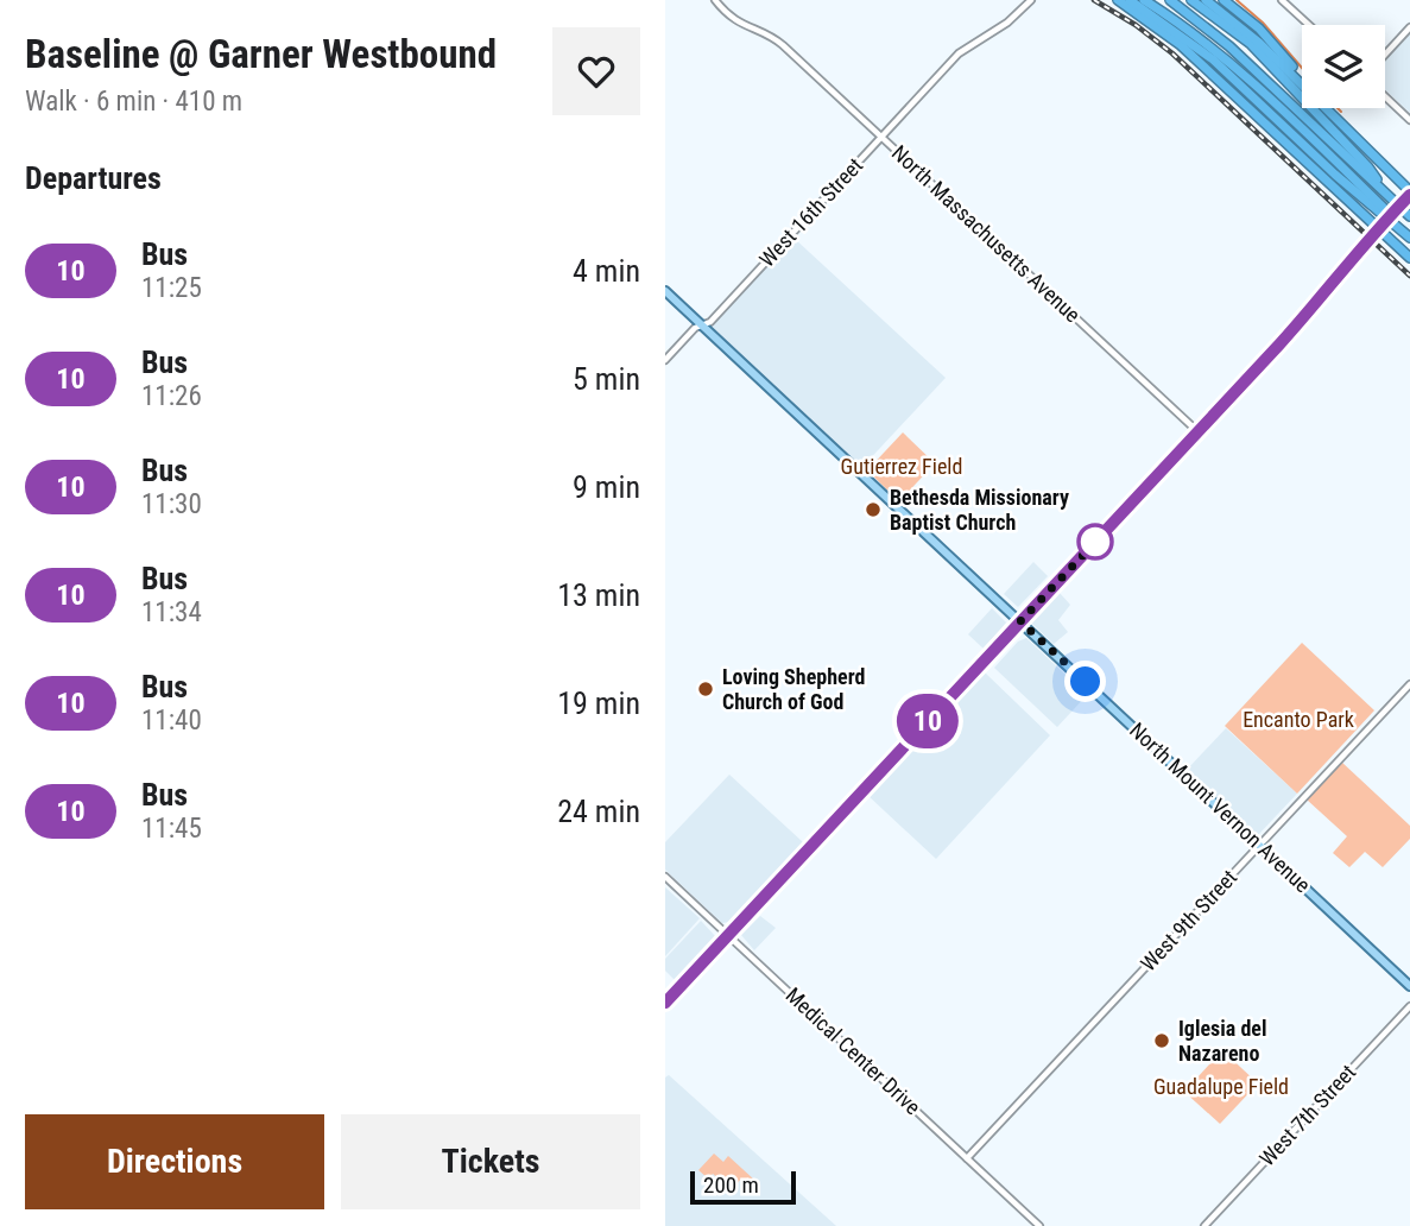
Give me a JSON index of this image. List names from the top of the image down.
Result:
{
  "streets": {
    "main road": ["North Mount Vernon Avenue"],
    "street": [
      "West 16th Street",
      "North Massachusetts Avenue",
      "West 9th Street",
      "Medical Center Drive",
      "West 7th Street"
    ]
  },
  "crossings": [
    ["West 16th Street", "North Massachusetts Avenue"],
    ["West 16th Street", "North Mount Vernon Avenue"],
    ["North Mount Vernon Avenue", "West 9th Street"],
    ["West 9th Street", "Medical Center Drive"]
  ],
  "parks": ["Gutierrez Field", "Encanto Park", "Guadalupe Field"],
  "places": ["Bethesda Missionary Baptist Church", "Loving Shepherd Church of God", "Iglesia del Nazareno"],
  "lines": ["bus line 10"],
  "scale_bar": "200 m",
  "page": {
    "heading": [
      ["Baseline @ Garner Westbound", "Walk · 6 min · 410 m"],
      "Departures"
    ],
    "on_map": "10",
    "list": [
      {
        "mark": "10",
        "name": "Bus",
        "note": "11:25",
        "value": "4 min"
      },
      {
        "mark": "10",
        "name": "Bus",
        "note": "11:26",
        "value": "5 min"
      },
      {
        "mark": "10",
        "name": "Bus",
        "note": "11:30",
        "value": "9 min"
      },
      {
        "mark": "10",
        "name": "Bus",
        "note": "11:34",
        "value": "13 min"
      },
      {
        "mark": "10",
        "name": "Bus",
        "note": "11:40",
        "value": "19 min"
      },
      {
        "mark": "10",
        "name": "Bus",
        "note": "11:45",
        "value": "24 min"
      }
    ],
    "buttons": ["Directions", "Tickets"],
    "scale": "200 m"
  }
}
